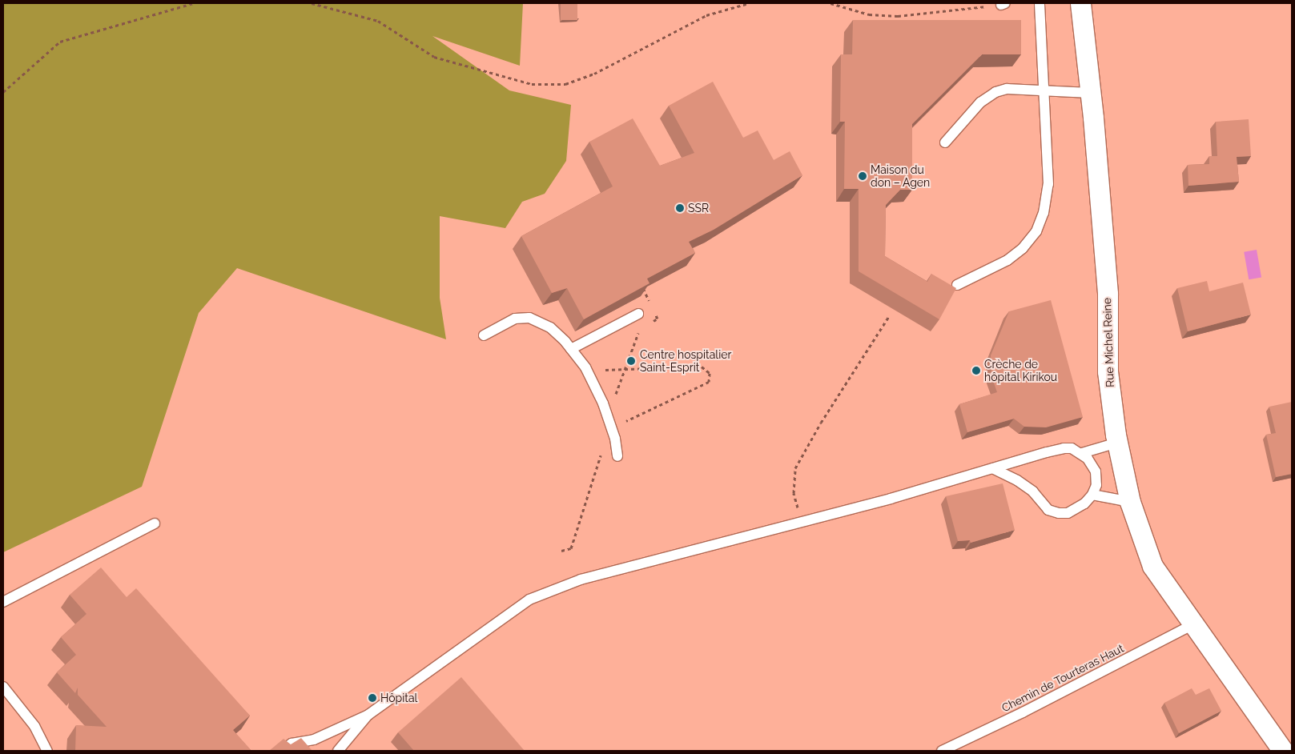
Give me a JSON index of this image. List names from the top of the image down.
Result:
{
  "streets": {
    "street": ["Rue Michel Reine"],
    "lane": ["Chemin de Tourteras Haut"]
  },
  "crossings": [
    ["Rue Michel Reine", "Chemin de Tourteras Haut"]
  ],
  "places": [
    "Maison du don – Agen",
    "SSR",
    "Centre hospitalier Saint-Esprit",
    "Crèche de hôpital Kirikou",
    "Hôpital"
  ]
}
